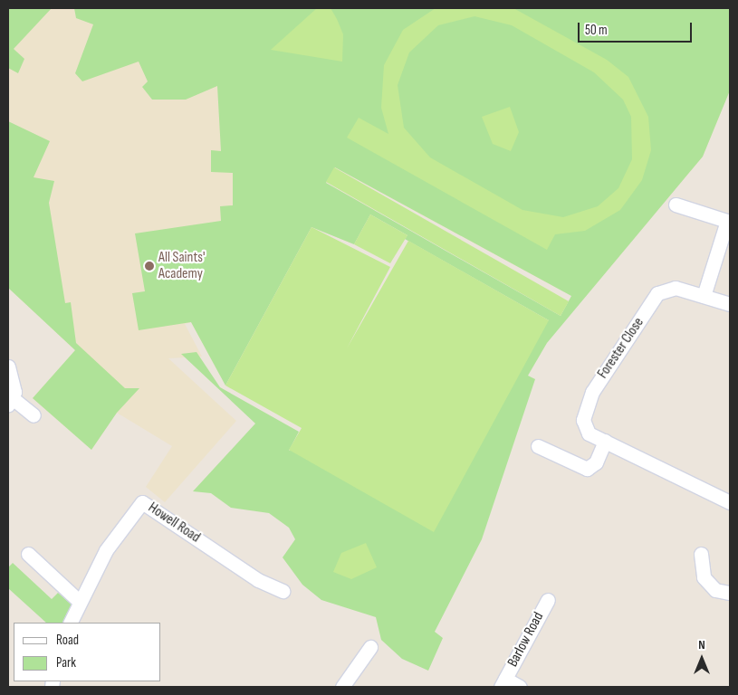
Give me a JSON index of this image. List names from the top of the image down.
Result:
{
  "streets": {
    "street": ["Forester Close", "Howell Road", "Barlow Road"]
  },
  "places": ["All Saints' Academy"],
  "legend": ["Road", "Park"],
  "scale_bar": "50 m",
  "north": "top"
}
